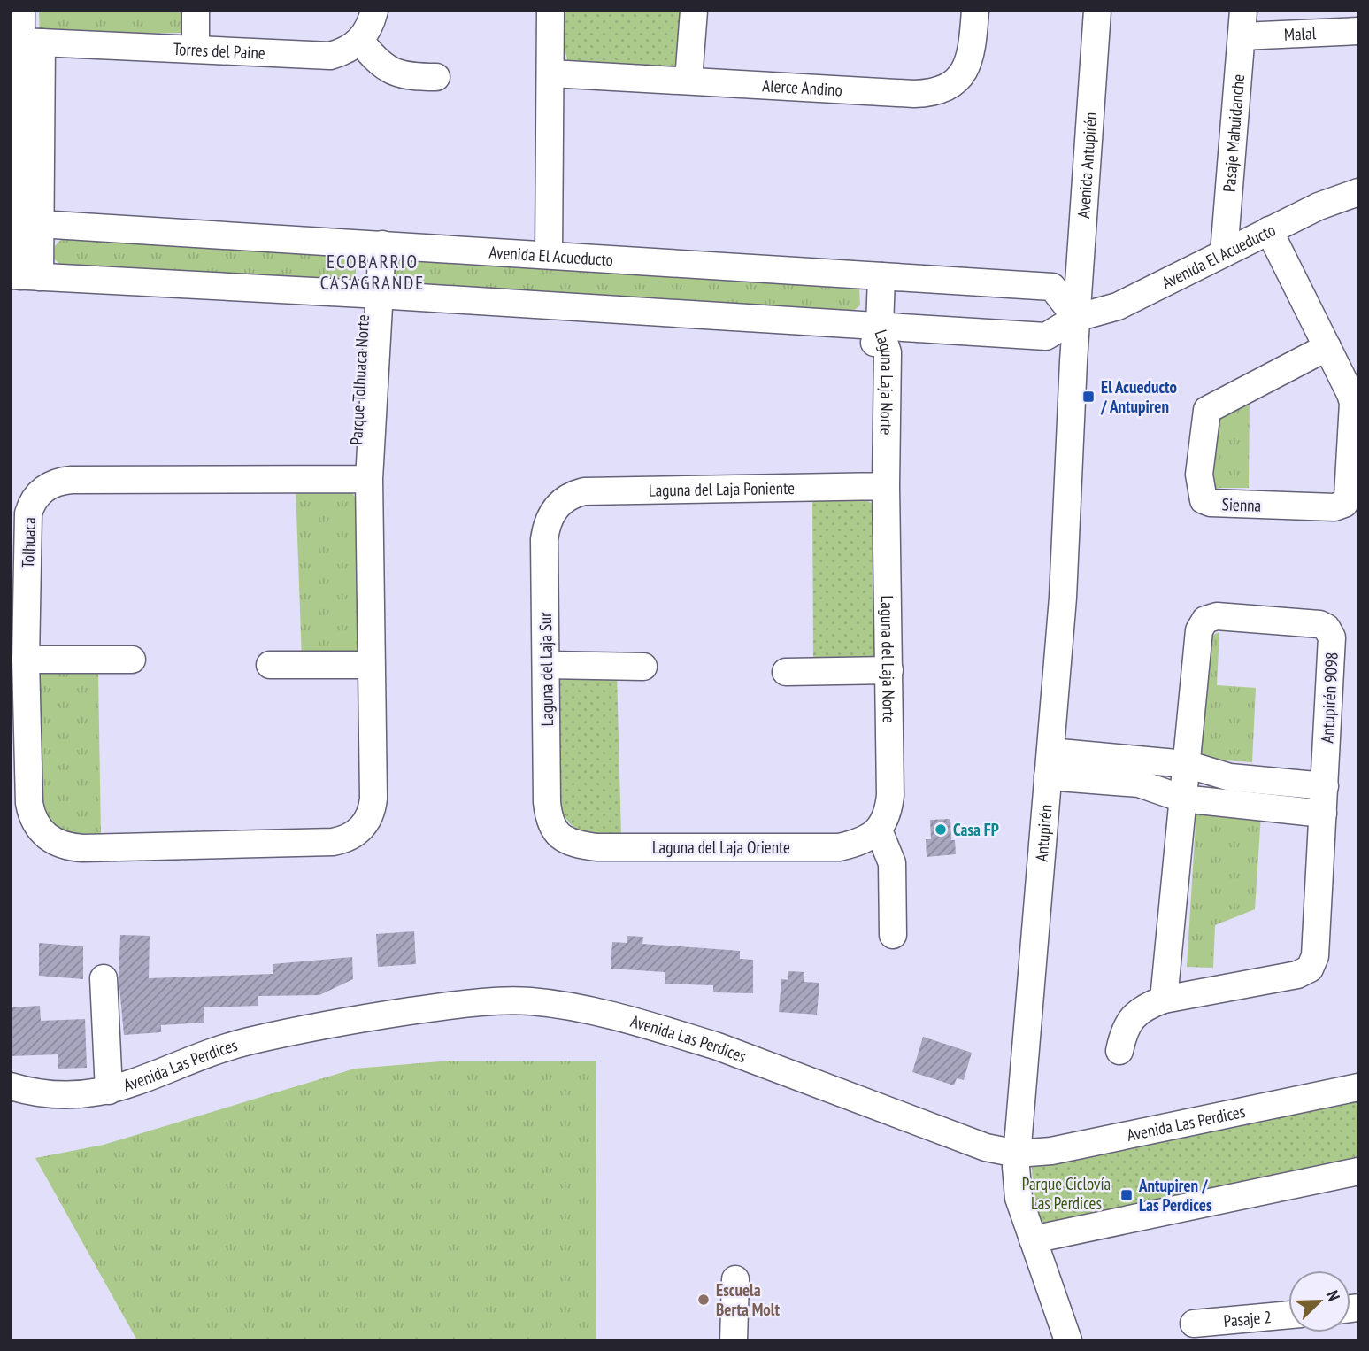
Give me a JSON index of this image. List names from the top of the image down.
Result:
{
  "streets": {
    "street": [
      "Malal",
      "Torres del Paine",
      "Alerce Andino",
      "Pasaje Mahuidanche",
      "Avenida Antupirén",
      "Avenida El Acueducto",
      "Parque Tolhuaca Norte",
      "Laguna Laja Norte",
      "Laguna del Laja Poniente",
      "Sienna",
      "Tolhuaca",
      "Laguna del Laja Norte",
      "Laguna del Laja Sur",
      "Antupirén 9098",
      "Antupirén",
      "Laguna del Laja Oriente",
      "Avenida Las Perdices",
      "Pasaje 2"
    ]
  },
  "crossings": [
    ["Malal", "Pasaje Mahuidanche"],
    ["Pasaje Mahuidanche", "Avenida El Acueducto"],
    ["Avenida Antupirén", "Avenida El Acueducto"],
    ["Avenida Antupirén", "Antupirén"],
    ["Avenida El Acueducto", "Parque Tolhuaca Norte"],
    ["Avenida El Acueducto", "Laguna Laja Norte"],
    ["Avenida El Acueducto", "Sienna"],
    ["Avenida El Acueducto", "Antupirén"],
    ["Parque Tolhuaca Norte", "Tolhuaca"],
    ["Laguna Laja Norte", "Laguna del Laja Poniente"],
    ["Laguna Laja Norte", "Laguna del Laja Norte"],
    ["Laguna del Laja Poniente", "Laguna del Laja Norte"],
    ["Laguna del Laja Poniente", "Laguna del Laja Sur"],
    ["Laguna del Laja Norte", "Laguna del Laja Oriente"],
    ["Laguna del Laja Sur", "Laguna del Laja Oriente"],
    ["Antupirén", "Avenida Las Perdices"]
  ],
  "districts": ["ECOBARRIO CASAGRANDE"],
  "parks": ["Parque Ciclovía Las Perdices"],
  "places": {
    "transit": ["El Acueducto / Antupiren", "Antupiren / Las Perdices"],
    "other": ["Casa FP", "Escuela Berta Molt"]
  },
  "north": "top right"
}
